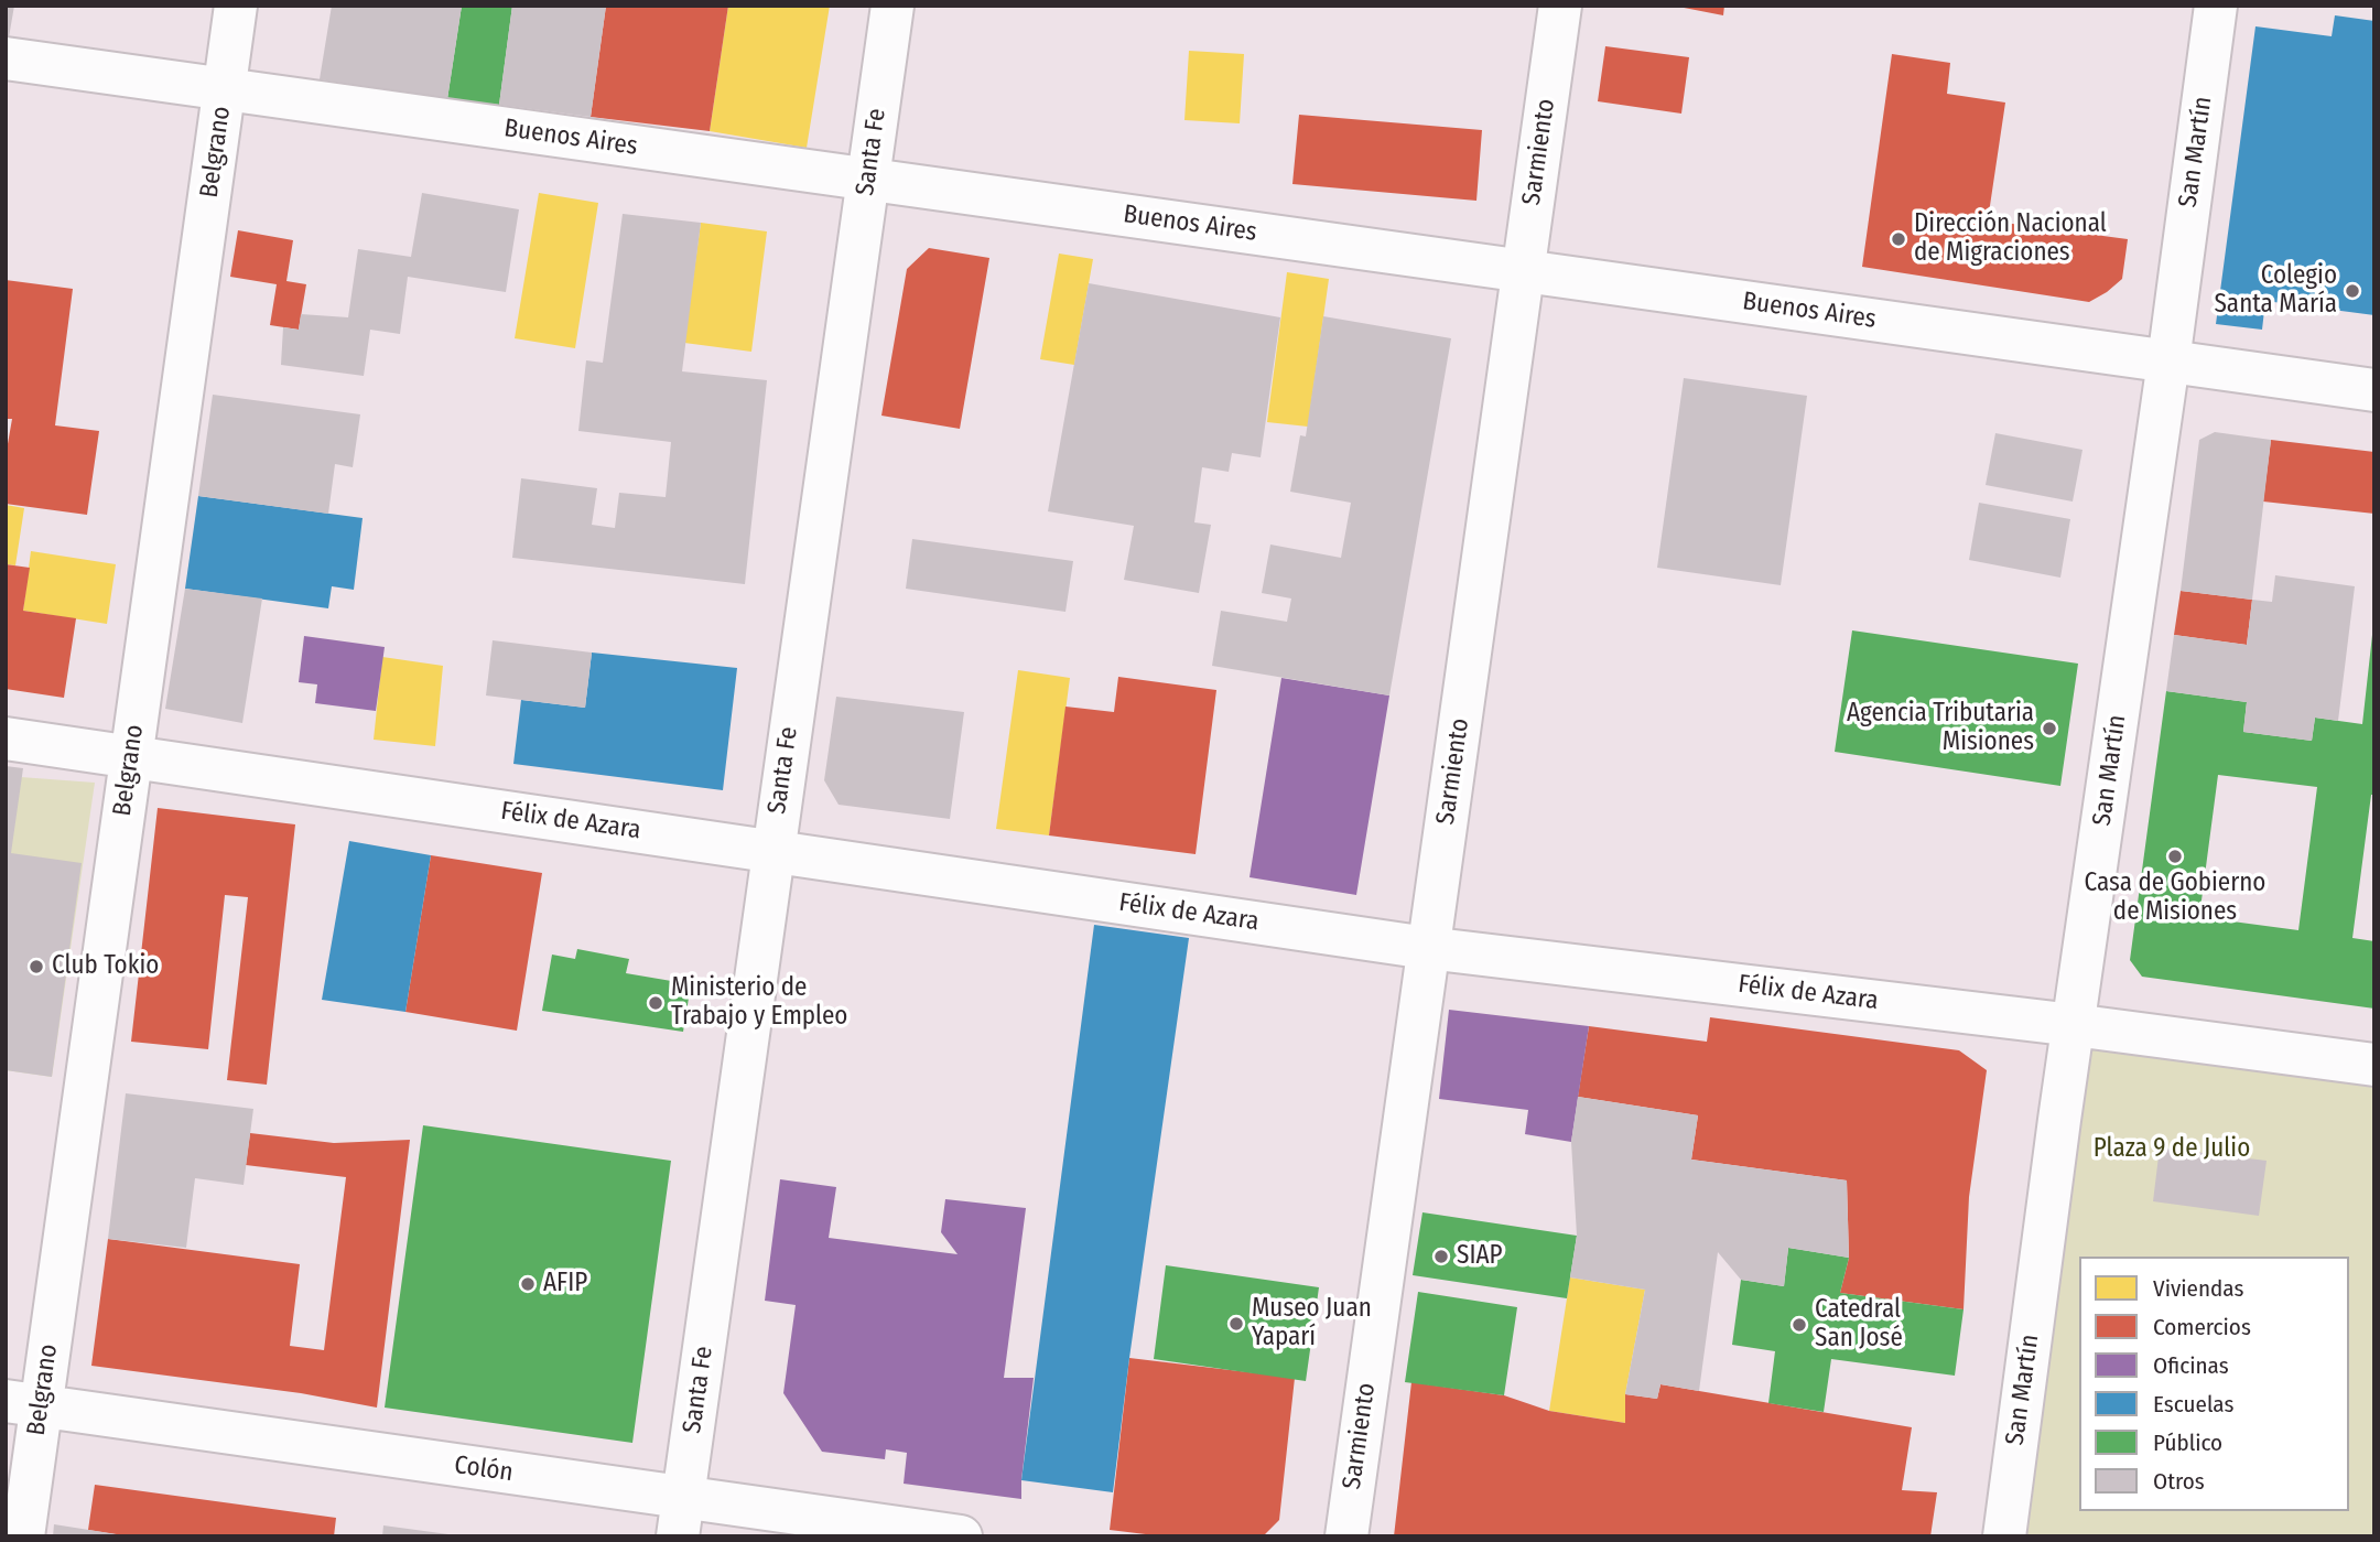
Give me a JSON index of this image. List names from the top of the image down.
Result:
{
  "streets": {
    "street": [
      "Buenos Aires",
      "Belgrano",
      "Santa Fe",
      "Sarmiento",
      "San Martín",
      "Félix de Azara",
      "Colón"
    ]
  },
  "crossings": [
    ["Buenos Aires", "Belgrano"],
    ["Buenos Aires", "Santa Fe"],
    ["Buenos Aires", "Sarmiento"],
    ["Buenos Aires", "San Martín"],
    ["Belgrano", "Félix de Azara"],
    ["Belgrano", "Colón"],
    ["Santa Fe", "Félix de Azara"],
    ["Santa Fe", "Colón"],
    ["Sarmiento", "Félix de Azara"],
    ["San Martín", "Félix de Azara"]
  ],
  "parks": ["Plaza 9 de Julio"],
  "places": [
    "Dirección Nacional de Migraciones",
    "Colegio Santa María",
    "Agencia Tributaria Misiones",
    "Casa de Gobierno de Misiones",
    "Club Tokio",
    "Ministerio de Trabajo y Empleo",
    "SIAP",
    "AFIP",
    "Museo Juan Yaparí",
    "Catedral San José"
  ],
  "legend": [
    "Viviendas",
    "Comercios",
    "Oficinas",
    "Escuelas",
    "Público",
    "Otros"
  ]
}
